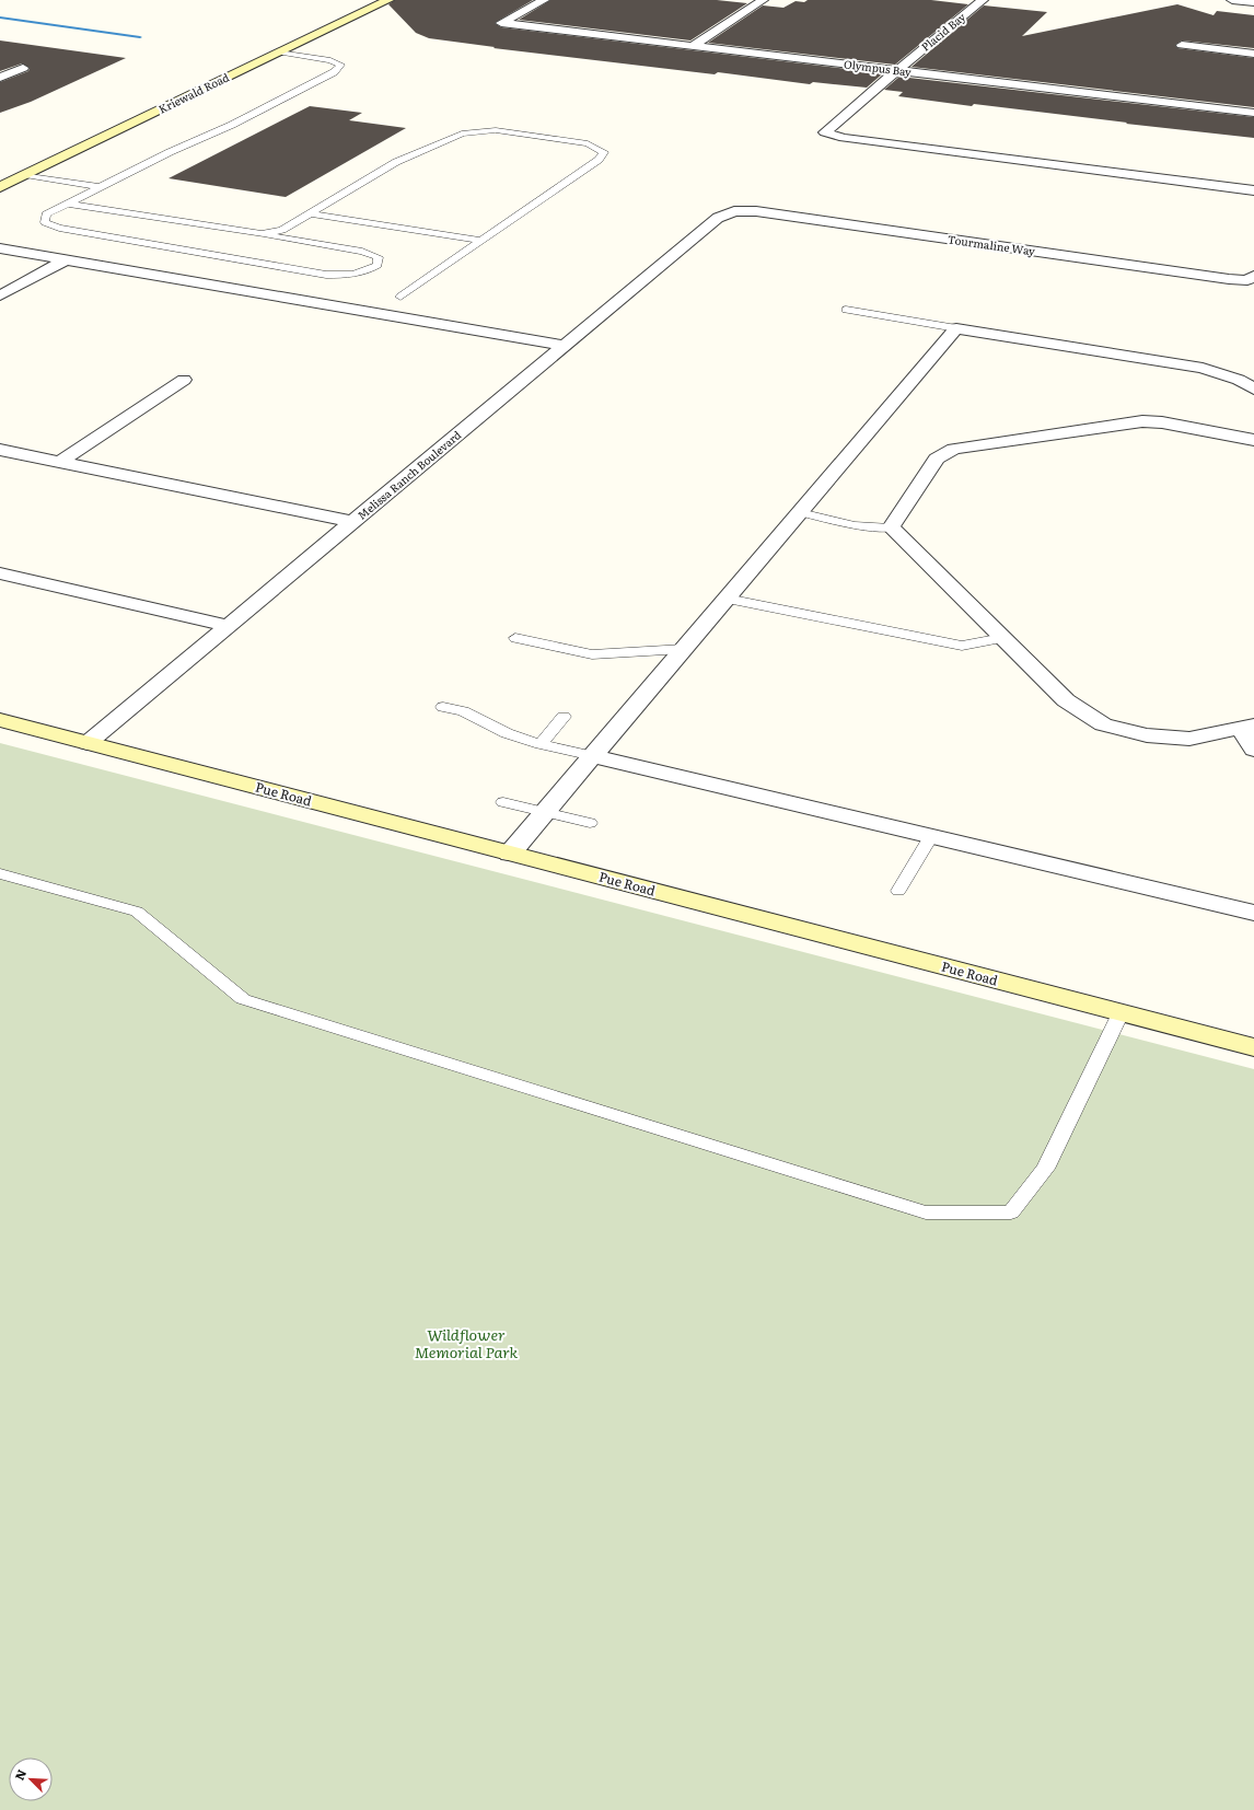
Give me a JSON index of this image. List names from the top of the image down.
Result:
{
  "streets": {
    "street": [
      "Placid Bay",
      "Olympus Bay",
      "Kriewald Road",
      "Tourmaline Way",
      "Melissa Ranch Boulevard",
      "Pue Road"
    ]
  },
  "crossings": [
    ["Placid Bay", "Olympus Bay"],
    ["Tourmaline Way", "Melissa Ranch Boulevard"],
    ["Melissa Ranch Boulevard", "Pue Road"]
  ],
  "parks": ["Wildflower Memorial Park"],
  "north": "top left"
}
